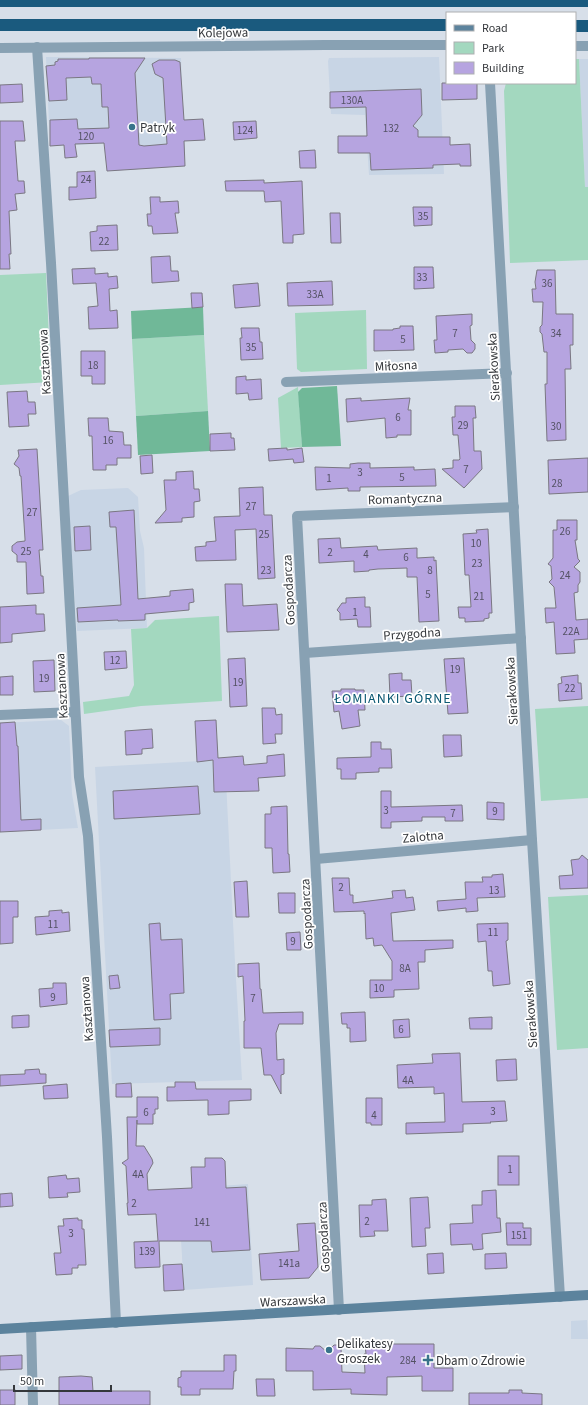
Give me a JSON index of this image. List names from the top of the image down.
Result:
{
  "streets": {
    "highway": ["Kolejowa"],
    "street": [
      "Kasztanowa",
      "Miłosna",
      "Sierakowska",
      "Romantyczna",
      "Gospodarcza",
      "Przygodna",
      "Zalotna",
      "Warszawska"
    ]
  },
  "crossings": [
    ["Kolejowa", "Kasztanowa"],
    ["Kasztanowa", "Warszawska"],
    ["Miłosna", "Sierakowska"],
    ["Sierakowska", "Romantyczna"],
    ["Sierakowska", "Przygodna"],
    ["Sierakowska", "Zalotna"],
    ["Sierakowska", "Warszawska"],
    ["Romantyczna", "Gospodarcza"],
    ["Gospodarcza", "Przygodna"],
    ["Gospodarcza", "Zalotna"],
    ["Gospodarcza", "Warszawska"]
  ],
  "districts": ["ŁOMIANKI GÓRNE"],
  "places": {
    "other": ["Patryk", "Delikatesy Groszek"],
    "health": ["Dbam o Zdrowie"]
  },
  "house_numbers": [
    "130A",
    "132",
    "124",
    "120",
    "24",
    "35",
    "22",
    "33",
    "36",
    "33A",
    "7",
    "34",
    "5",
    "35",
    "18",
    "6",
    "29",
    "30",
    "16",
    "7",
    "3",
    "5",
    "1",
    "28",
    "27",
    "27",
    "26",
    "25",
    "10",
    "25",
    "2",
    "4",
    "6",
    "23",
    "23",
    "8",
    "24",
    "5",
    "21",
    "1",
    "22A",
    "12",
    "19",
    "19",
    "19",
    "22",
    "3",
    "9",
    "7",
    "2",
    "13",
    "11",
    "11",
    "9",
    "8A",
    "10",
    "9",
    "7",
    "6",
    "4A",
    "3",
    "6",
    "4",
    "1",
    "4A",
    "2",
    "2",
    "141",
    "3",
    "151",
    "139",
    "141a",
    "284"
  ],
  "legend": ["Road", "Park", "Building"],
  "scale_bar": "50 m"
}
